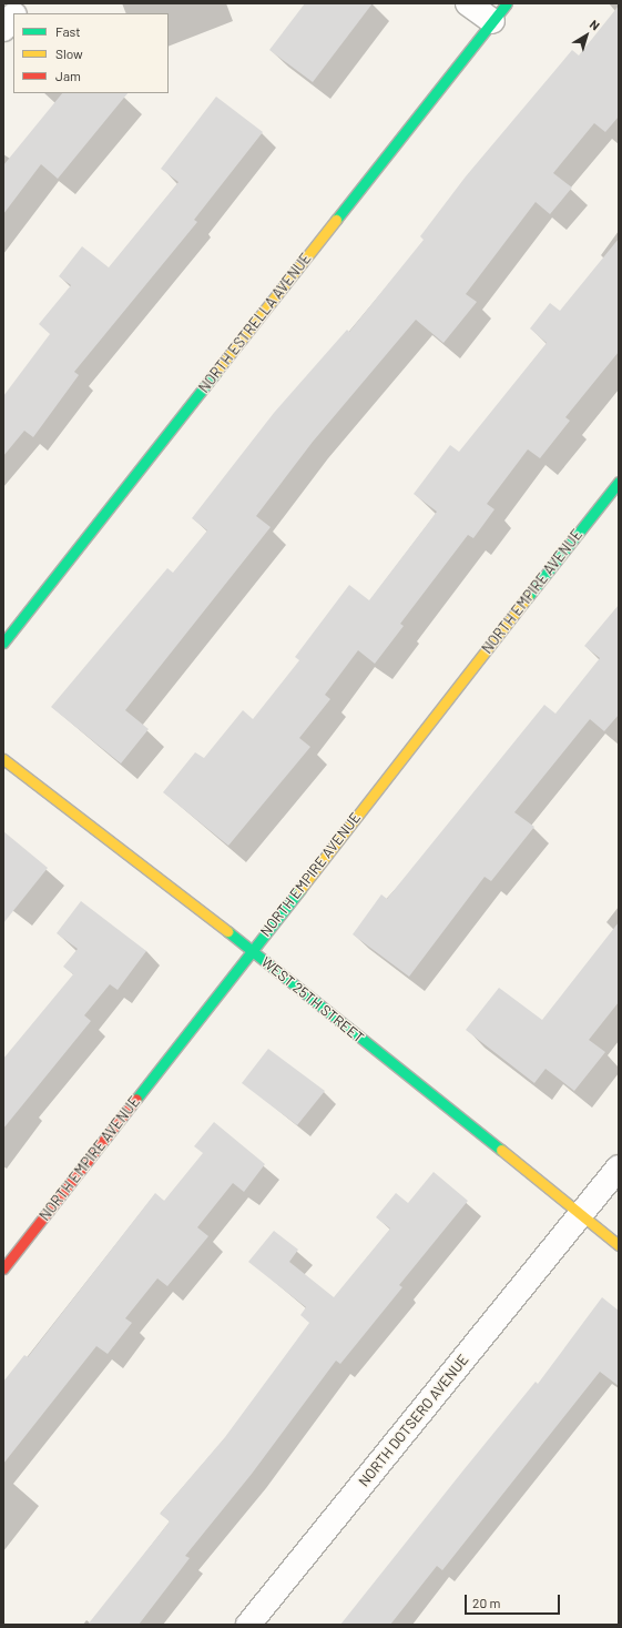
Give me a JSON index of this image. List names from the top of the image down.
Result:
{
  "streets": {
    "street": [
      "NORTH ESTRELLA AVENUE",
      "NORTH EMPIRE AVENUE",
      "WEST 25TH STREET",
      "NORTH DOTSERO AVENUE"
    ]
  },
  "crossings": [
    ["NORTH EMPIRE AVENUE", "WEST 25TH STREET"],
    ["WEST 25TH STREET", "NORTH DOTSERO AVENUE"]
  ],
  "legend": ["Fast", "Slow", "Jam"],
  "scale_bar": "20 m",
  "north": "top right"
}
